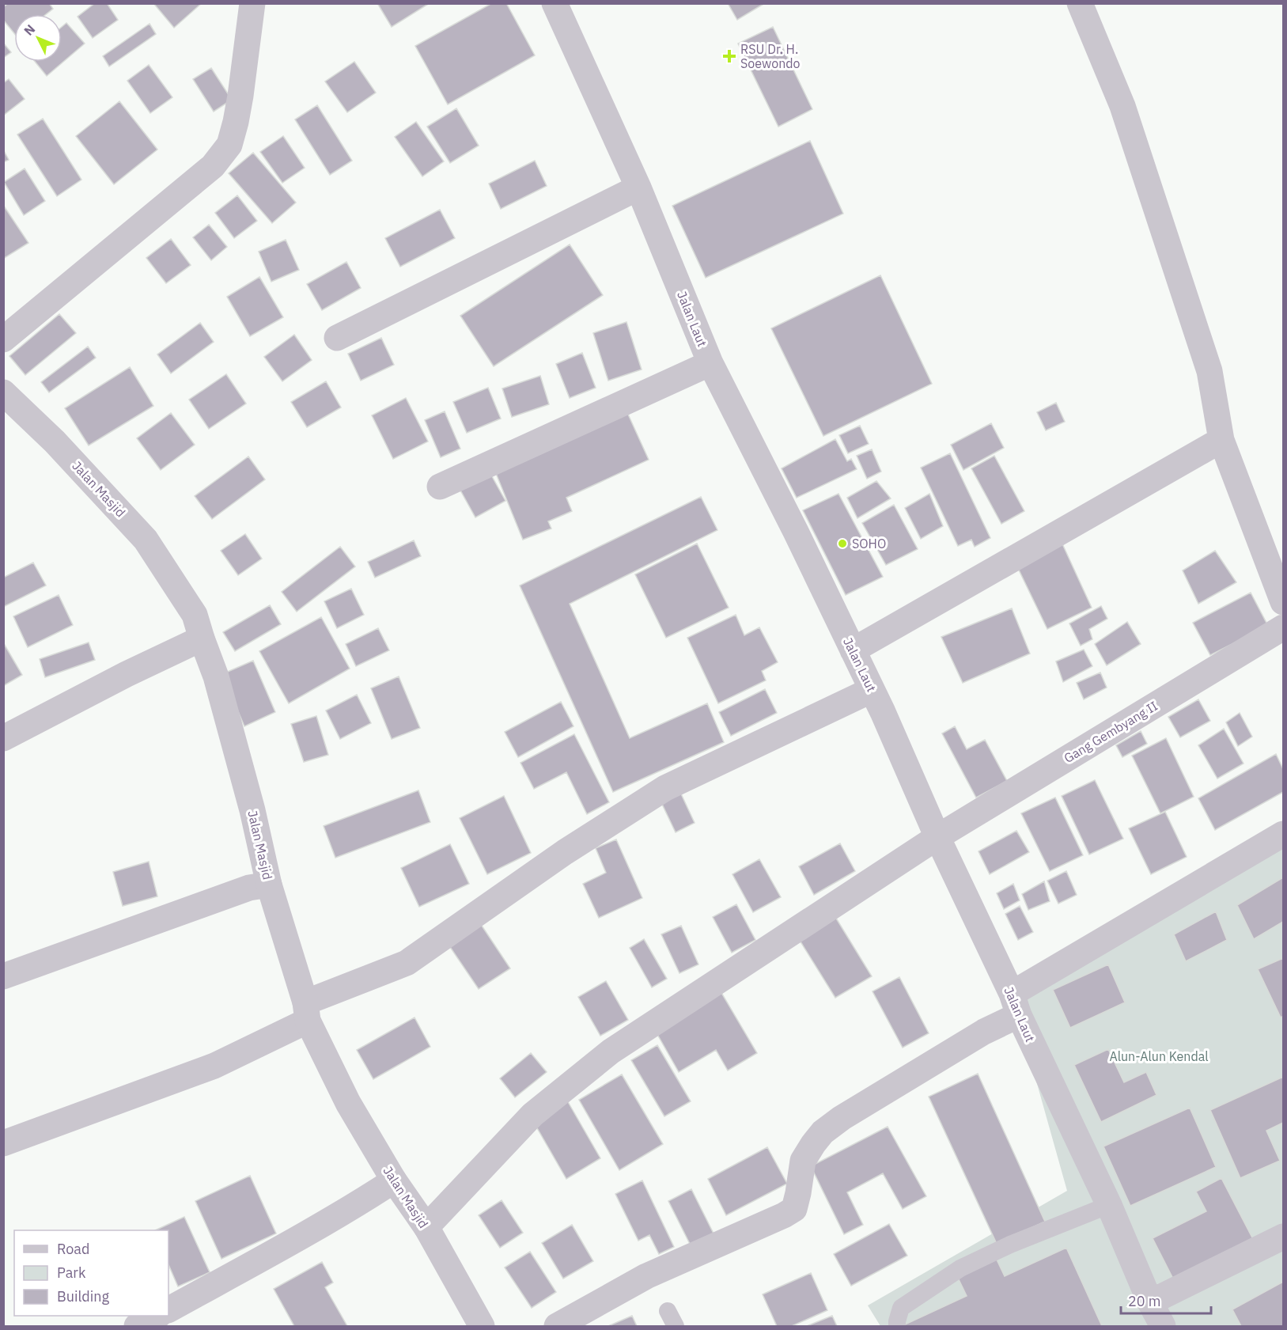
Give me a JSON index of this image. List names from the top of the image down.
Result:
{
  "streets": {
    "street": ["Jalan Laut", "Jalan Masjid", "Gang Gembyang II"]
  },
  "crossings": [
    ["Jalan Laut", "Gang Gembyang II"],
    ["Jalan Masjid", "Gang Gembyang II"]
  ],
  "parks": ["Alun-Alun Kendal"],
  "places": {
    "health": ["RSU Dr. H. Soewondo"],
    "other": ["SOHO"]
  },
  "legend": ["Road", "Park", "Building"],
  "scale_bar": "20 m",
  "north": "top left"
}
